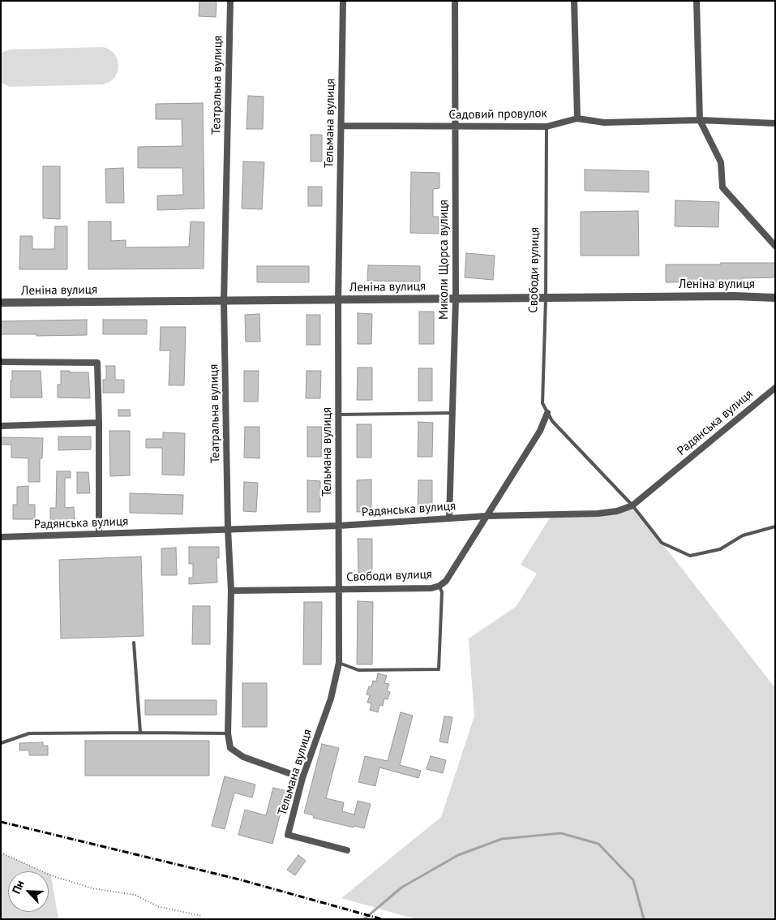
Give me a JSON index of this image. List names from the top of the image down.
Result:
{
  "streets": {
    "street": [
      "Театральна вулиця",
      "Садовий провулок",
      "Тельмана вулиця",
      "Миколи Щорса вулиця",
      "Свободи вулиця",
      "Леніна вулиця",
      "Радянська вулиця"
    ]
  },
  "crossings": [
    ["Театральна вулиця", "Тельмана вулиця"],
    ["Театральна вулиця", "Свободи вулиця"],
    ["Театральна вулиця", "Леніна вулиця"],
    ["Театральна вулиця", "Радянська вулиця"],
    ["Садовий провулок", "Тельмана вулиця"],
    ["Садовий провулок", "Миколи Щорса вулиця"],
    ["Садовий провулок", "Свободи вулиця"],
    ["Тельмана вулиця", "Свободи вулиця"],
    ["Тельмана вулиця", "Леніна вулиця"],
    ["Тельмана вулиця", "Радянська вулиця"],
    ["Миколи Щорса вулиця", "Леніна вулиця"],
    ["Миколи Щорса вулиця", "Радянська вулиця"],
    ["Свободи вулиця", "Леніна вулиця"],
    ["Свободи вулиця", "Радянська вулиця"]
  ],
  "north": "top left"
}
